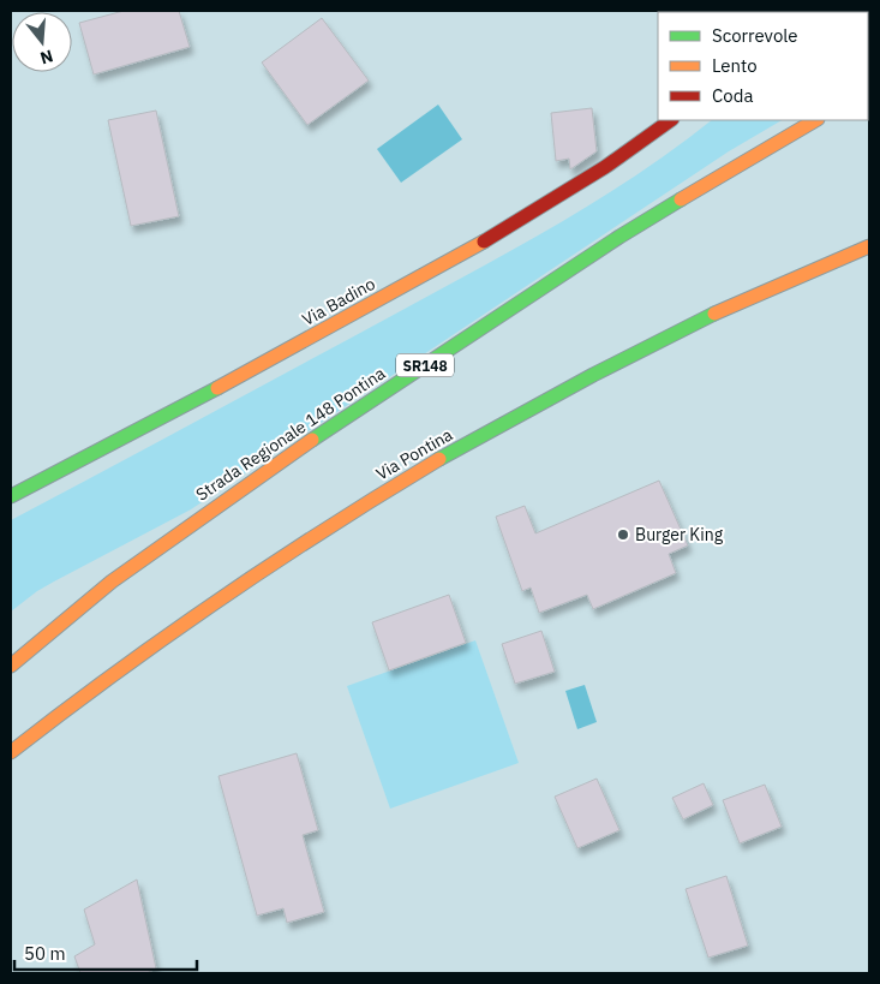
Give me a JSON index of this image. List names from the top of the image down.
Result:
{
  "streets": {
    "street": [
      "Via Badino",
      "SR148",
      "Strada Regionale 148 Pontina",
      "Via Pontina"
    ]
  },
  "places": ["Burger King"],
  "legend": ["Scorrevole", "Lento", "Coda"],
  "scale_bar": "50 m",
  "north": "bottom"
}
